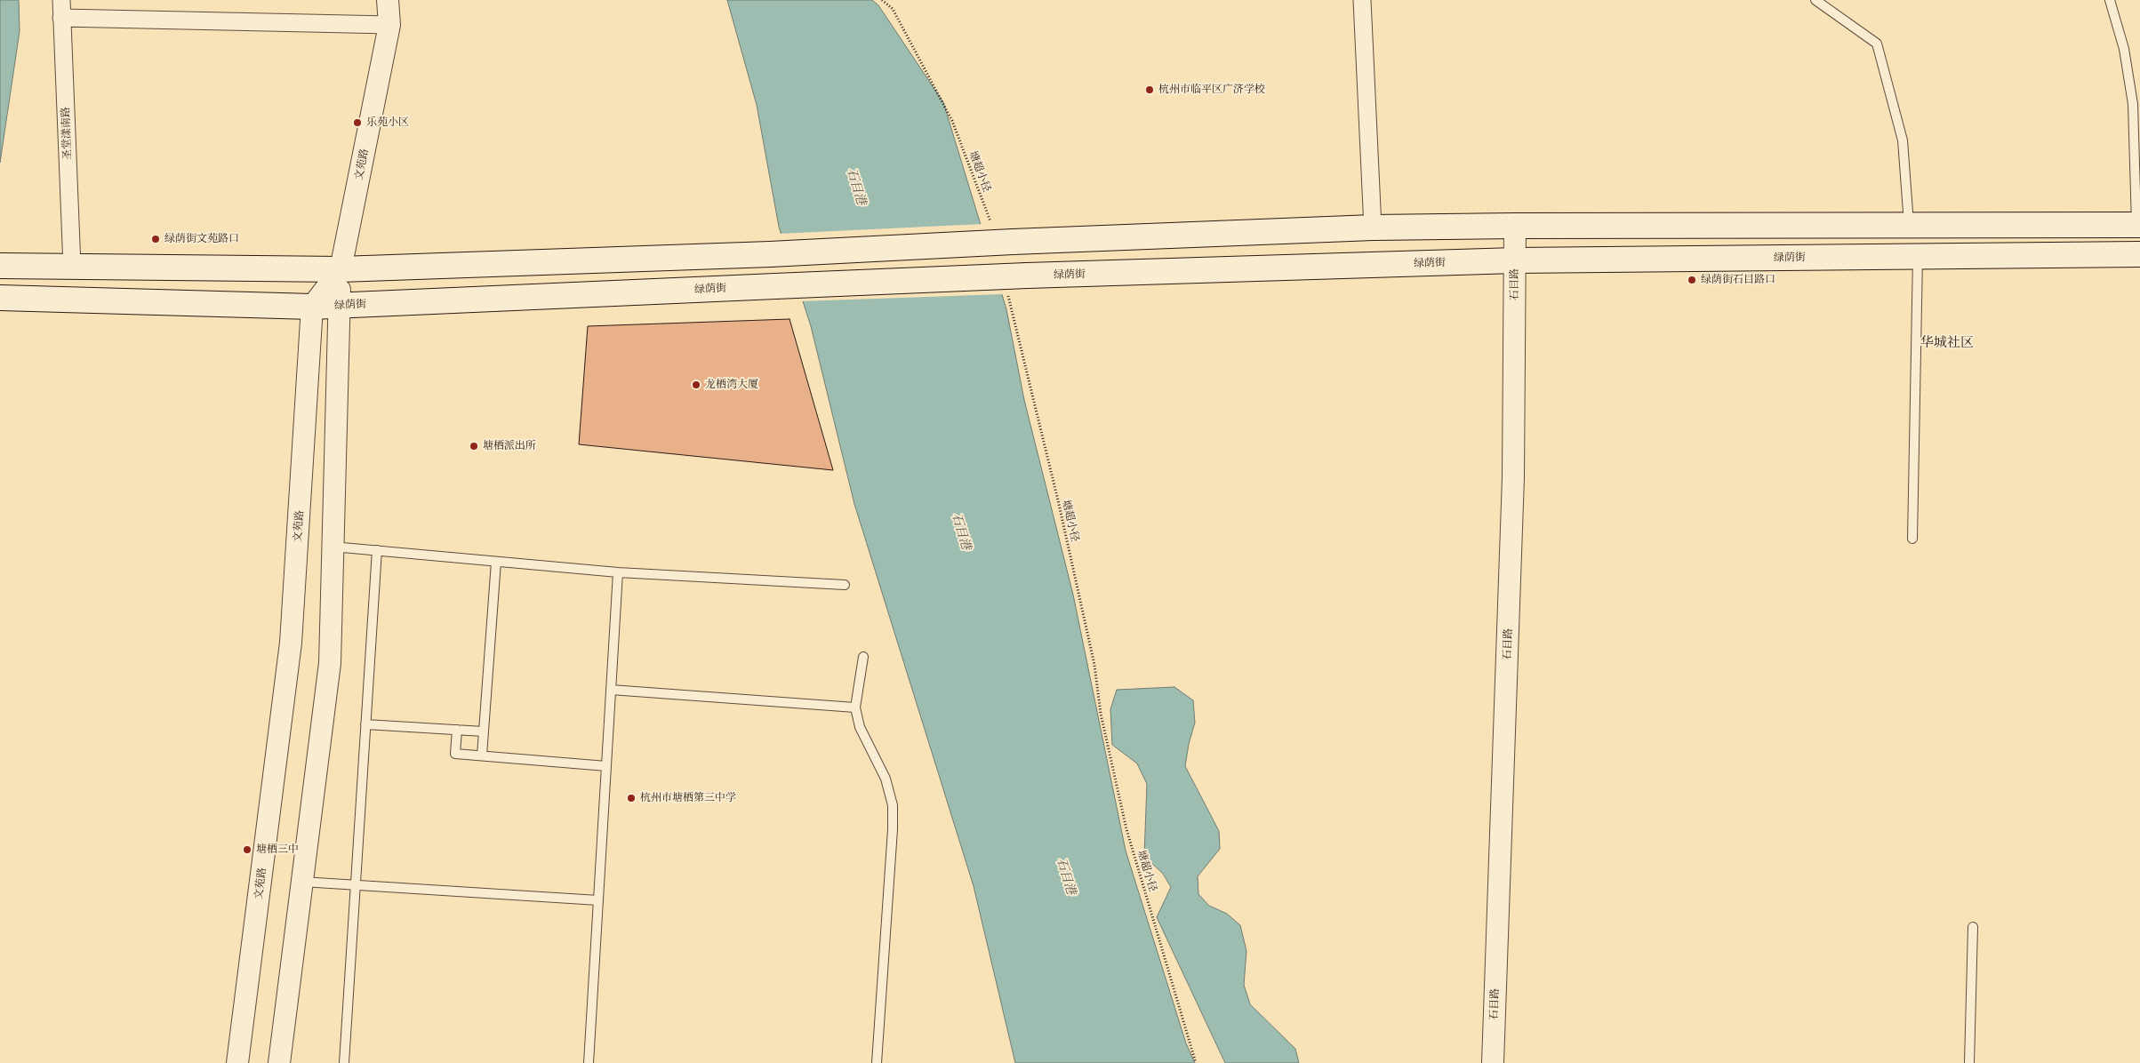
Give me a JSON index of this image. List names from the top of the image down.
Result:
{
  "streets": {
    "main road": ["绿荫街"],
    "street": ["圣堂漾南路", "文苑路", "石目路"],
    "path": ["塘超小径"]
  },
  "crossings": [
    ["文苑路", "绿荫街"],
    ["绿荫街", "石目路"]
  ],
  "districts": ["华城社区"],
  "water": ["石目港"],
  "places": [
    "杭州市临平区广济学校",
    "乐苑小区",
    "绿荫街文苑路口",
    "绿荫街石目路口",
    "龙栖湾大厦",
    "塘栖派出所",
    "杭州市塘栖第三中学",
    "塘栖三中"
  ]
}
